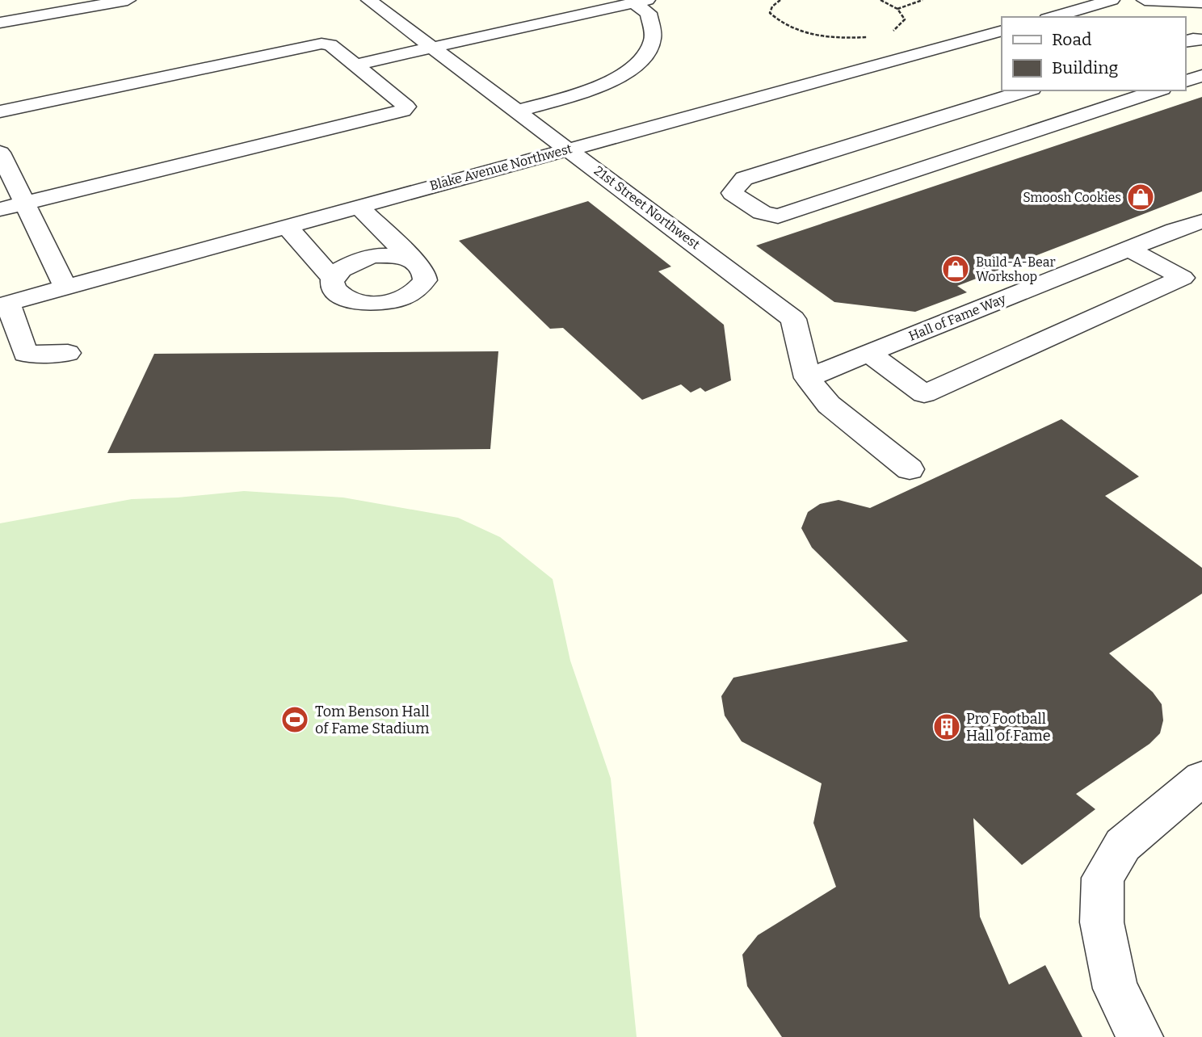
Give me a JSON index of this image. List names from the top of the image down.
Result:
{
  "streets": {
    "street": ["Blake Avenue Northwest", "21st Street Northwest", "Hall of Fame Way"]
  },
  "crossings": [
    ["Blake Avenue Northwest", "21st Street Northwest"],
    ["21st Street Northwest", "Hall of Fame Way"]
  ],
  "places": {
    "shop": ["Smoosh Cookies", "Build-A-Bear Workshop"],
    "sports": ["Tom Benson Hall of Fame Stadium"],
    "building": ["Pro Football Hall of Fame"]
  },
  "legend": ["Road", "Building"]
}
